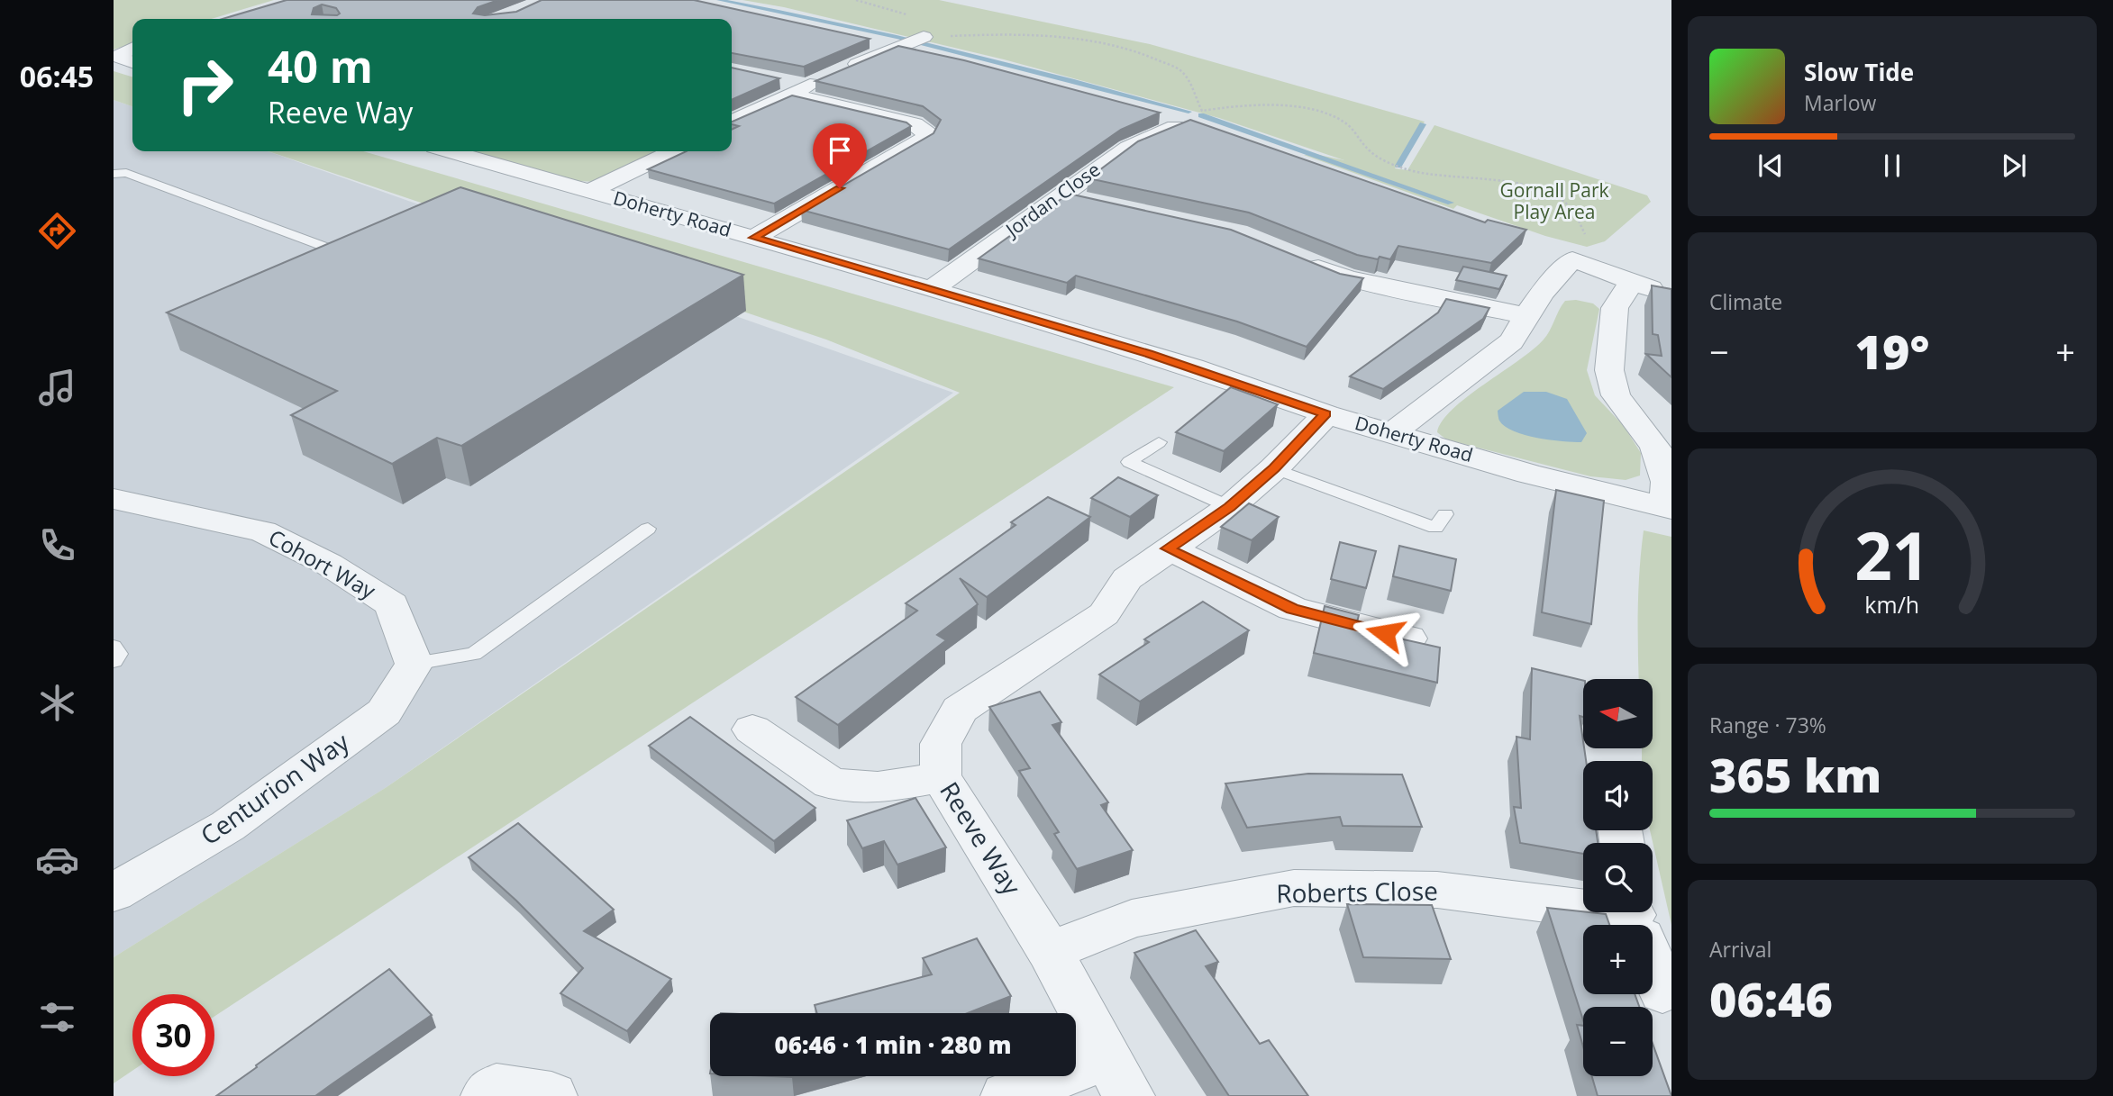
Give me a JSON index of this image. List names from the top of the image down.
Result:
{
  "streets": {
    "street": [
      "Jordan Close",
      "Doherty Road",
      "Cohort Way",
      "Centurion Way",
      "Reeve Way",
      "Roberts Close"
    ]
  },
  "crossings": [
    ["Jordan Close", "Doherty Road"],
    ["Doherty Road", "Reeve Way"],
    ["Cohort Way", "Centurion Way"],
    ["Reeve Way", "Roberts Close"]
  ],
  "parks": ["Gornall Park Play Area"],
  "north": "left",
  "page": {
    "tabs": "06:45",
    "turn": ["40 m", "Reeve Way"],
    "song": ["Slow Tide", "Marlow"],
    "tile": [
      "Climate",
      ["Range · 73%", "365 km"],
      ["Arrival", "06:46"]
    ],
    "heat": ["−", "19°", "+"],
    "map_buttons": ["+", "−"],
    "limit": "30",
    "trip": "06:46 · 1 min · 280 m",
    "gauge": ["21", "km/h"]
  }
}
